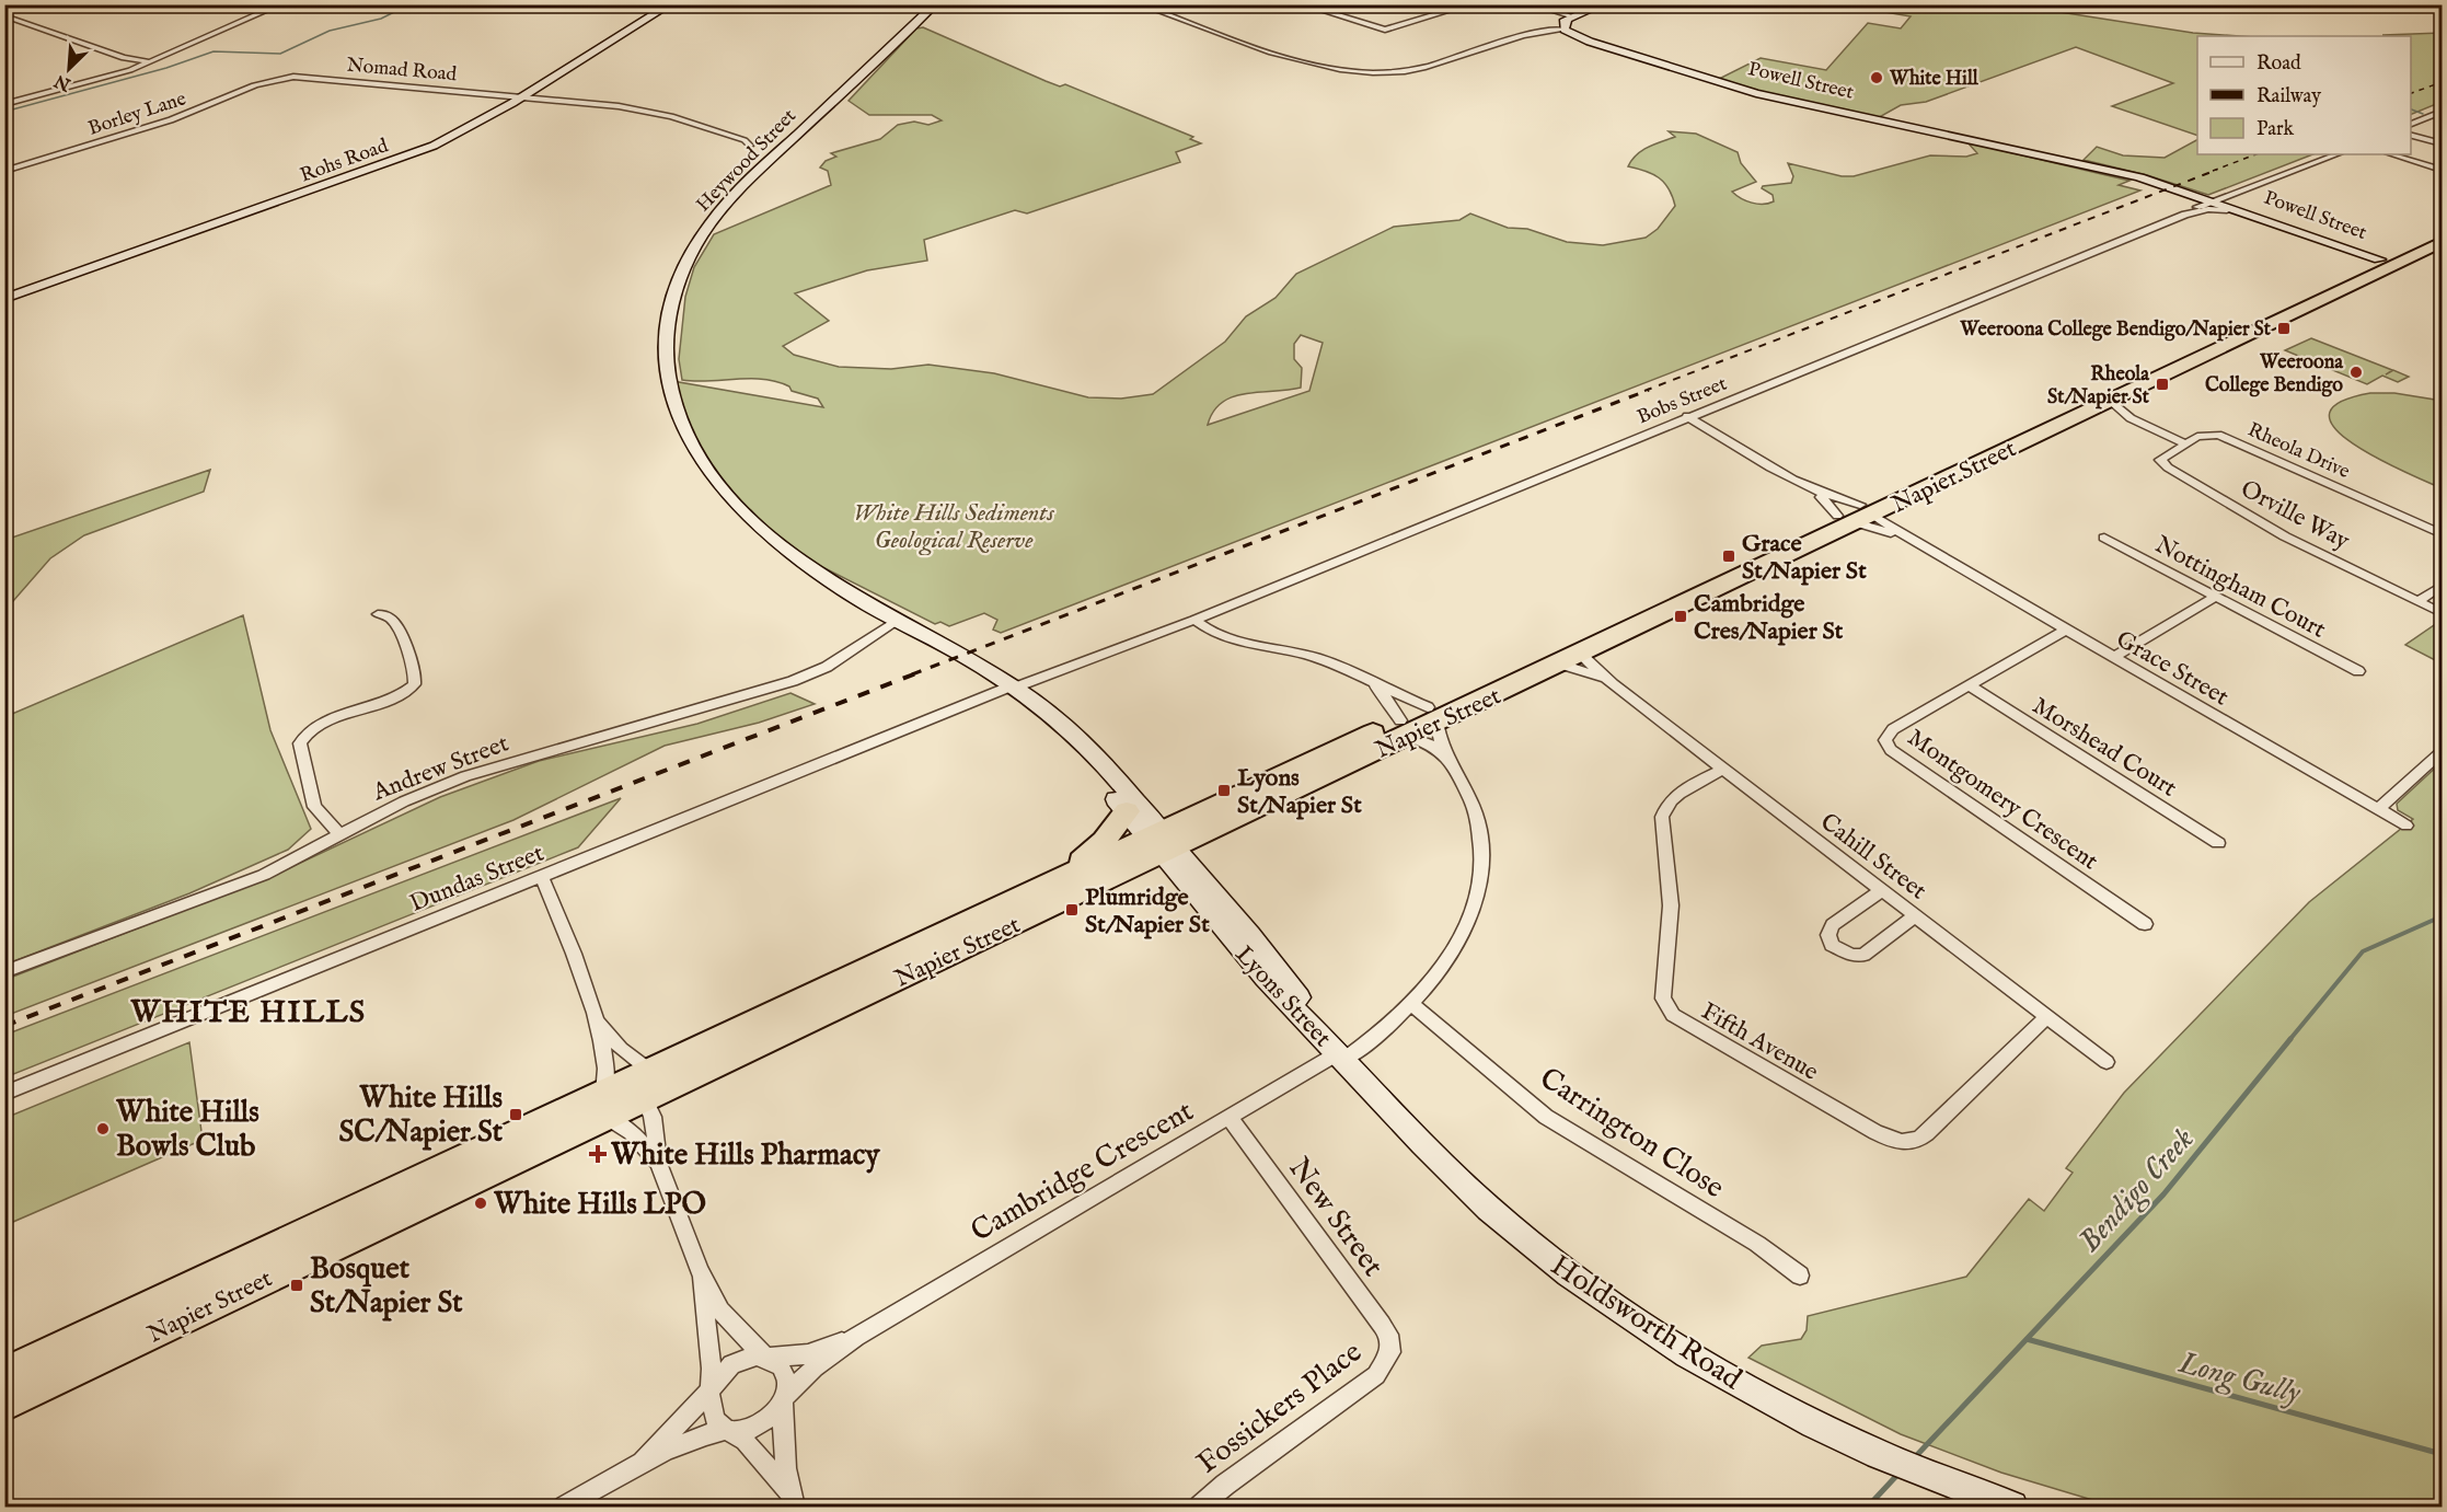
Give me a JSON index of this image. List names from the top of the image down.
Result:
{
  "streets": {
    "highway": ["Napier Street"],
    "main road": [
      "Powell Street",
      "Rohs Road",
      "Heywood Street",
      "Lyons Street",
      "Holdsworth Road"
    ],
    "street": [
      "Nomad Road",
      "Borley Lane",
      "Bobs Street",
      "Rheola Drive",
      "Orville Way",
      "Nottingham Court",
      "Grace Street",
      "Morshead Court",
      "Andrew Street",
      "Montgomery Crescent",
      "Cahill Street",
      "Dundas Street",
      "Fifth Avenue",
      "Carrington Close",
      "Cambridge Crescent",
      "New Street",
      "Fossickers Place"
    ]
  },
  "crossings": [
    ["Nomad Road", "Borley Lane"],
    ["Nomad Road", "Rohs Road"],
    ["Nomad Road", "Heywood Street"],
    ["Powell Street", "Bobs Street"],
    ["Powell Street", "Napier Street"],
    ["Rohs Road", "Heywood Street"],
    ["Heywood Street", "Andrew Street"],
    ["Heywood Street", "Dundas Street"],
    ["Heywood Street", "Lyons Street"],
    ["Bobs Street", "Grace Street"],
    ["Bobs Street", "Cambridge Crescent"],
    ["Rheola Drive", "Orville Way"],
    ["Napier Street", "Grace Street"],
    ["Napier Street", "Cahill Street"],
    ["Napier Street", "Lyons Street"],
    ["Napier Street", "Cambridge Crescent"],
    ["Grace Street", "Montgomery Crescent"],
    ["Morshead Court", "Montgomery Crescent"],
    ["Cahill Street", "Fifth Avenue"],
    ["Dundas Street", "Lyons Street"],
    ["Lyons Street", "Cambridge Crescent"],
    ["Lyons Street", "Holdsworth Road"],
    ["Carrington Close", "Cambridge Crescent"],
    ["Cambridge Crescent", "New Street"],
    ["Cambridge Crescent", "Holdsworth Road"],
    ["New Street", "Fossickers Place"]
  ],
  "districts": ["WHITE HILLS"],
  "water": ["Bendigo Creek", "Long Gully"],
  "parks": ["White Hills Sediments Geological Reserve"],
  "places": {
    "other": [
      "White Hill",
      "Weeroona College Bendigo",
      "White Hills Bowls Club",
      "White Hills LPO"
    ],
    "transit": [
      "Weeroona College Bendigo/Napier St",
      "Rheola St/Napier St",
      "Grace St/Napier St",
      "Cambridge Cres/Napier St",
      "Lyons St/Napier St",
      "Plumridge St/Napier St",
      "White Hills SC/Napier St",
      "Bosquet St/Napier St"
    ],
    "health": ["White Hills Pharmacy"]
  },
  "legend": ["Road", "Railway", "Park"],
  "north": "bottom left"
}
